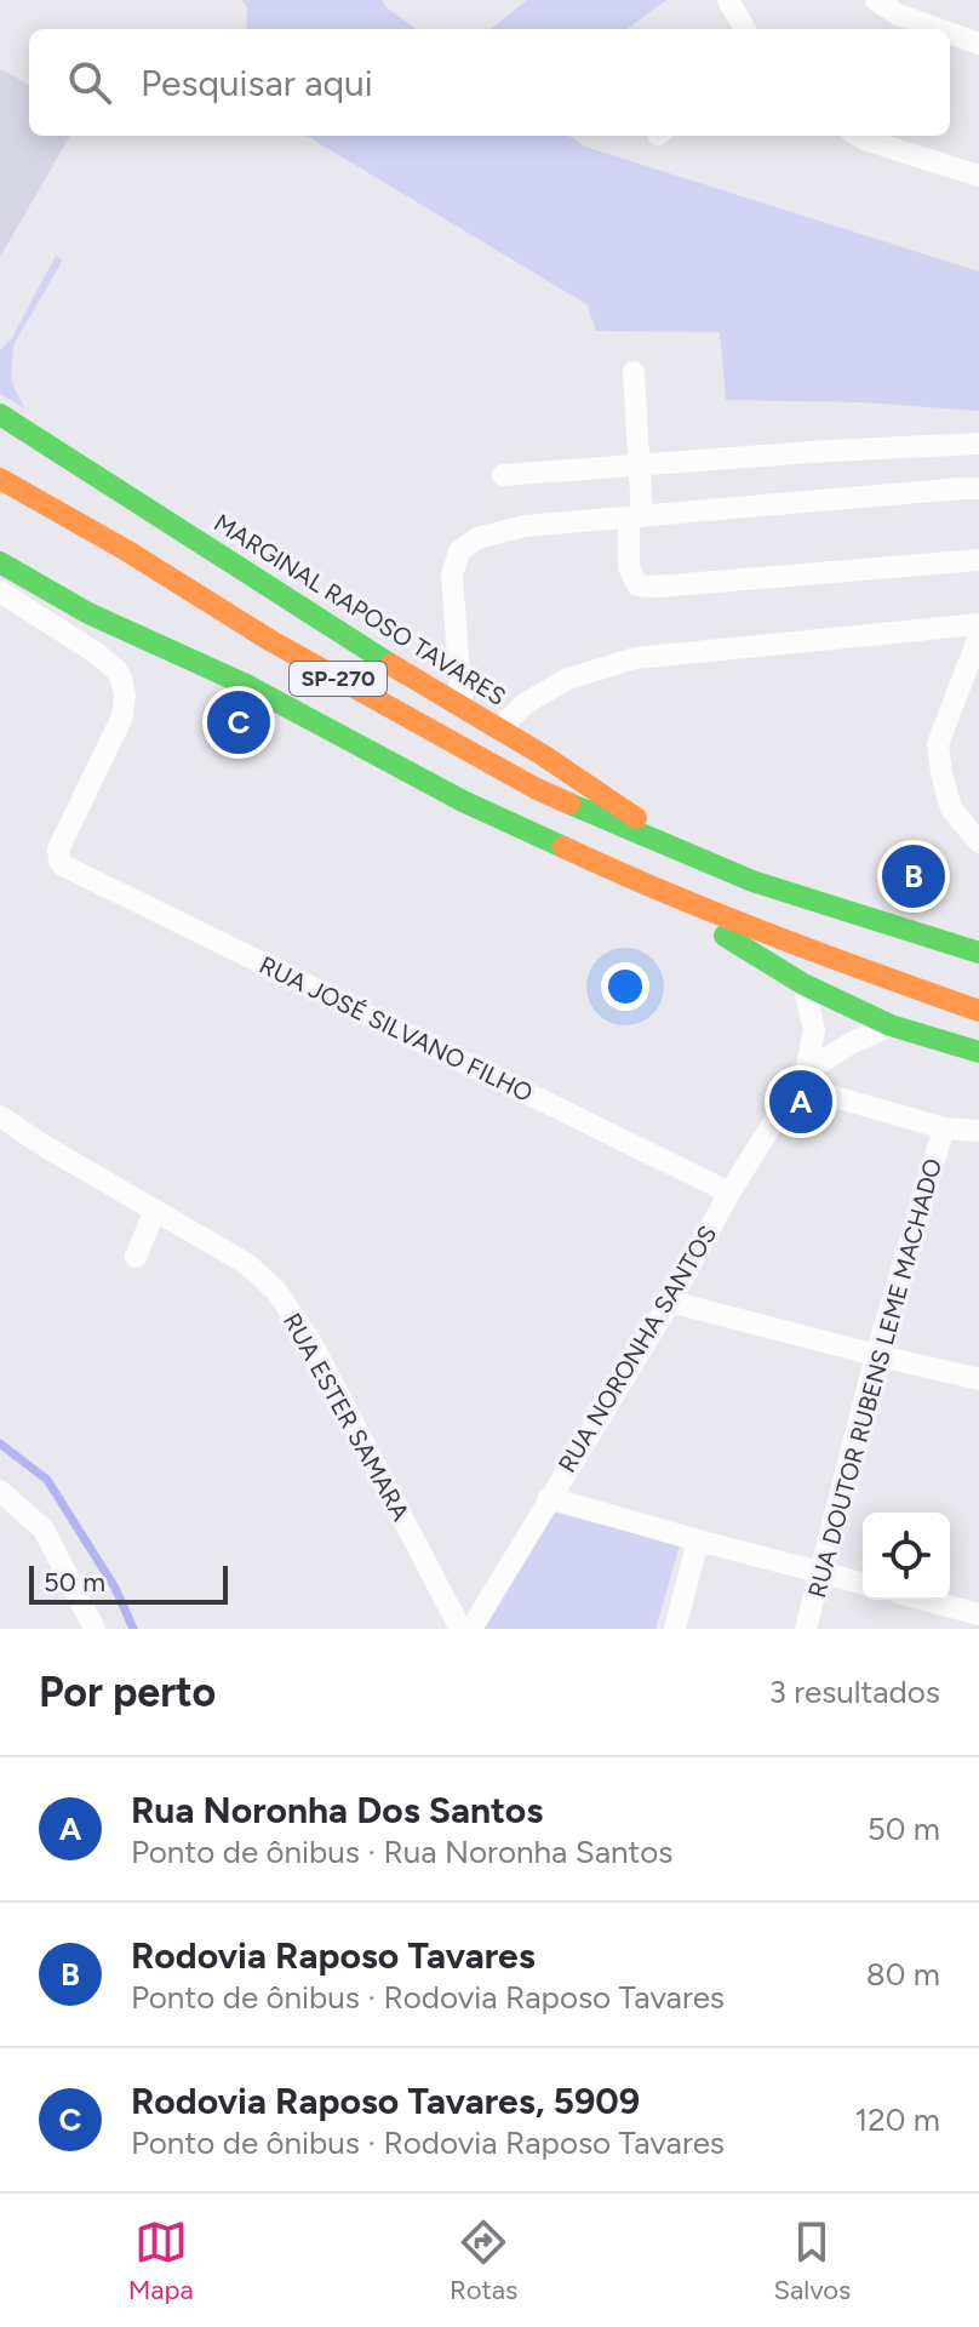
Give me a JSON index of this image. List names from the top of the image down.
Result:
{
  "streets": {
    "main road": ["MARGINAL RAPOSO TAVARES", "SP-270"],
    "street": [
      "RUA JOSÉ SILVANO FILHO",
      "RUA NORONHA SANTOS",
      "RUA DOUTOR RUBENS LEME MACHADO",
      "RUA ESTER SAMARA"
    ]
  },
  "crossings": [
    ["MARGINAL RAPOSO TAVARES", "SP-270"],
    ["RUA JOSÉ SILVANO FILHO", "RUA NORONHA SANTOS"]
  ],
  "scale_bar": "50 m",
  "page": {
    "search": "Pesquisar aqui",
    "pins": ["C", "B", "A"],
    "scale": "50 m",
    "heading": ["Por perto", "3 resultados"],
    "list": [
      {
        "mark": "A",
        "name": "Rua Noronha Dos Santos",
        "note": "Ponto de ônibus · Rua Noronha Santos",
        "value": "50 m"
      },
      {
        "mark": "B",
        "name": "Rodovia Raposo Tavares",
        "note": "Ponto de ônibus · Rodovia Raposo Tavares",
        "value": "80 m"
      },
      {
        "mark": "C",
        "name": "Rodovia Raposo Tavares, 5909",
        "note": "Ponto de ônibus · Rodovia Raposo Tavares",
        "value": "120 m"
      }
    ],
    "nav": ["Mapa", "Rotas", "Salvos"]
  }
}
